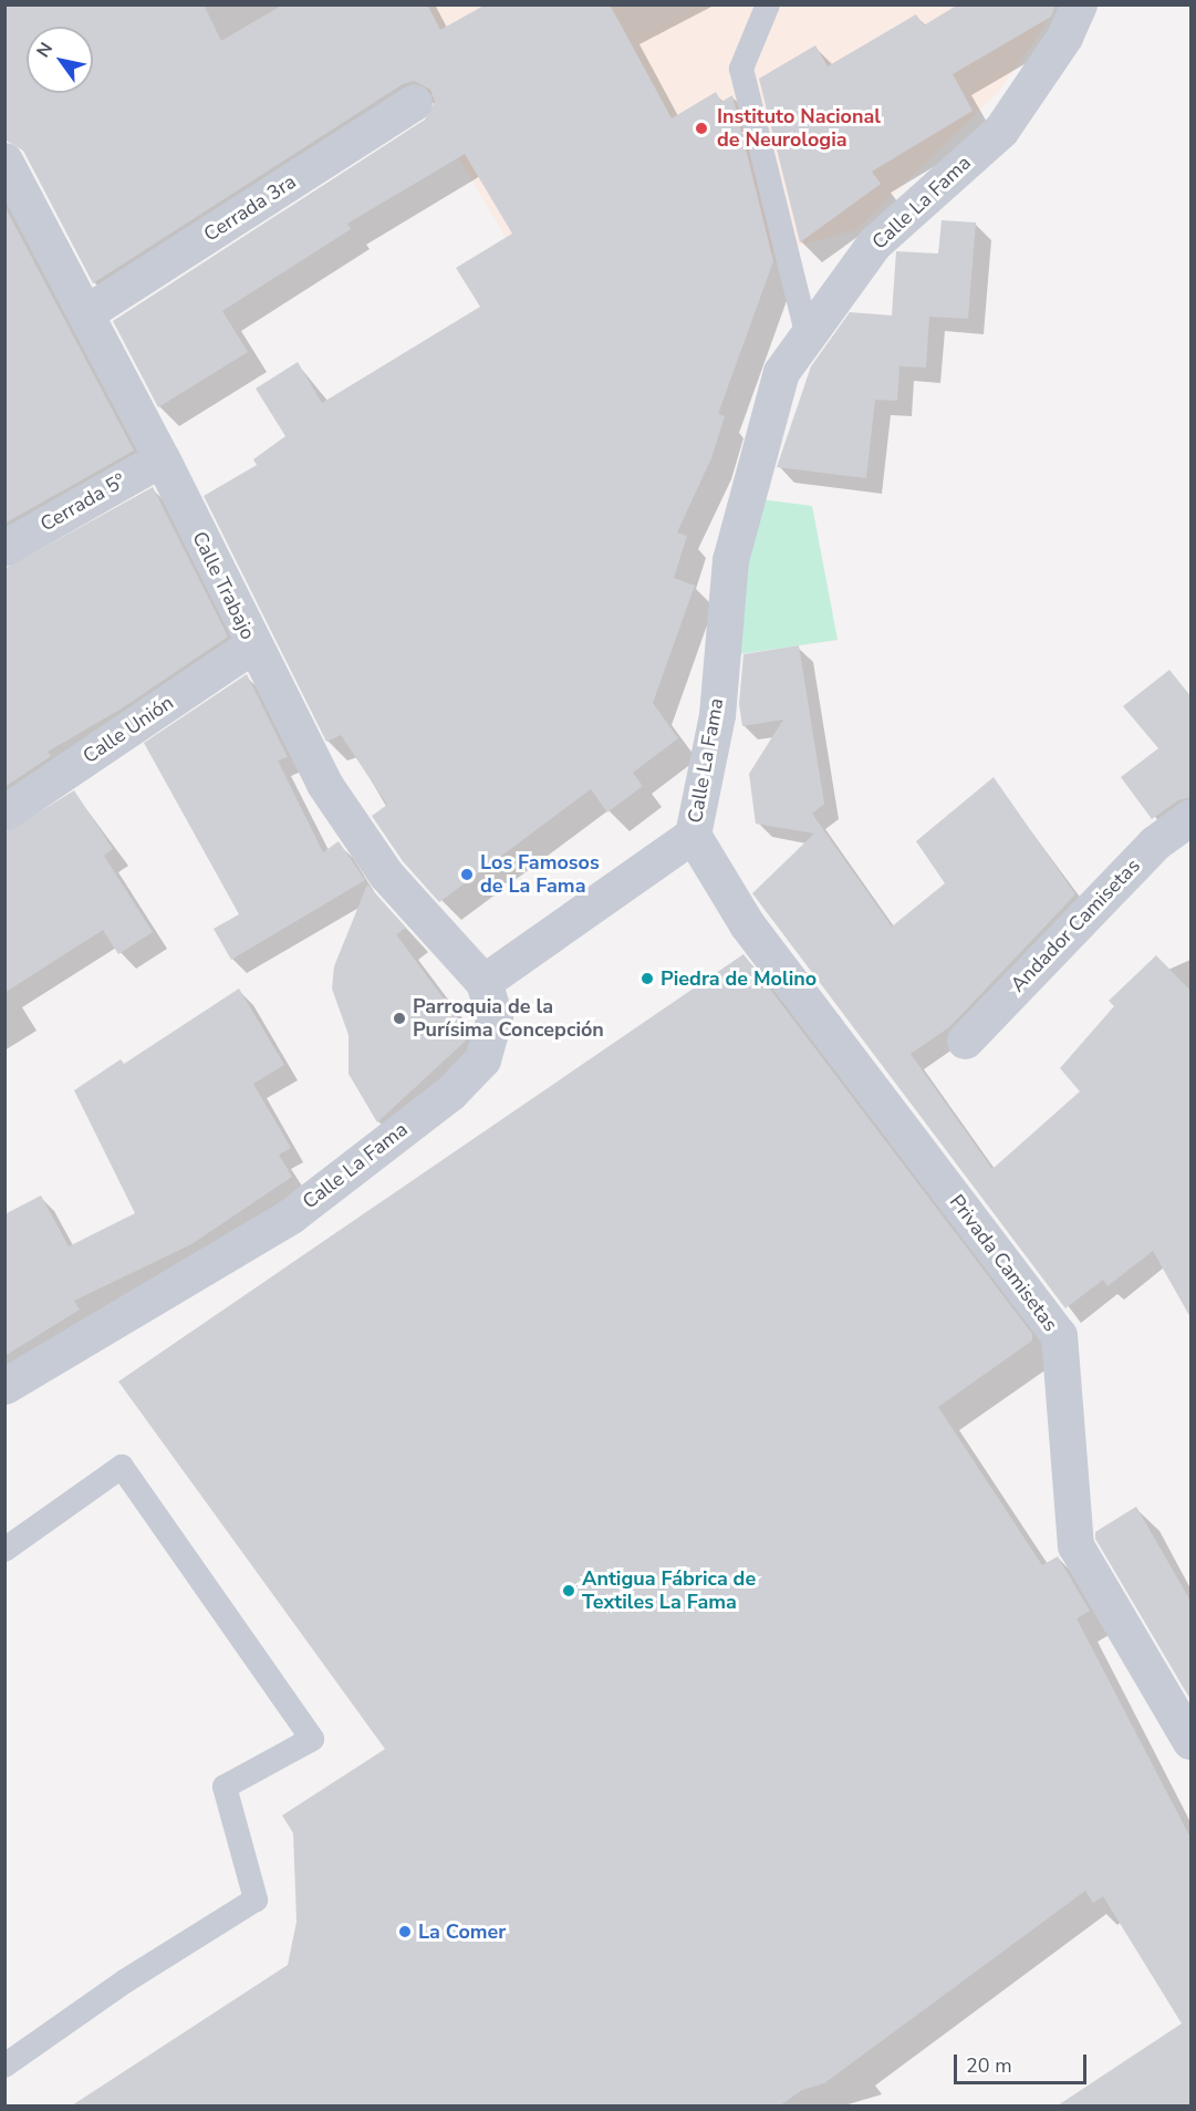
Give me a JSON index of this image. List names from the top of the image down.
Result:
{
  "streets": {
    "street": [
      "Calle La Fama",
      "Cerrada 3ra",
      "Cerrada 5º",
      "Calle Trabajo",
      "Calle Unión",
      "Andador Camisetas",
      "Privada Camisetas"
    ]
  },
  "crossings": [
    ["Calle La Fama", "Calle Trabajo"],
    ["Calle La Fama", "Privada Camisetas"],
    ["Cerrada 3ra", "Calle Trabajo"],
    ["Cerrada 5º", "Calle Trabajo"],
    ["Calle Trabajo", "Calle Unión"]
  ],
  "places": [
    "Instituto Nacional de Neurologia",
    "Los Famosos de La Fama",
    "Piedra de Molino",
    "Parroquia de la Purísima Concepción",
    "Antigua Fábrica de Textiles La Fama",
    "La Comer"
  ],
  "scale_bar": "20 m",
  "north": "top left"
}
